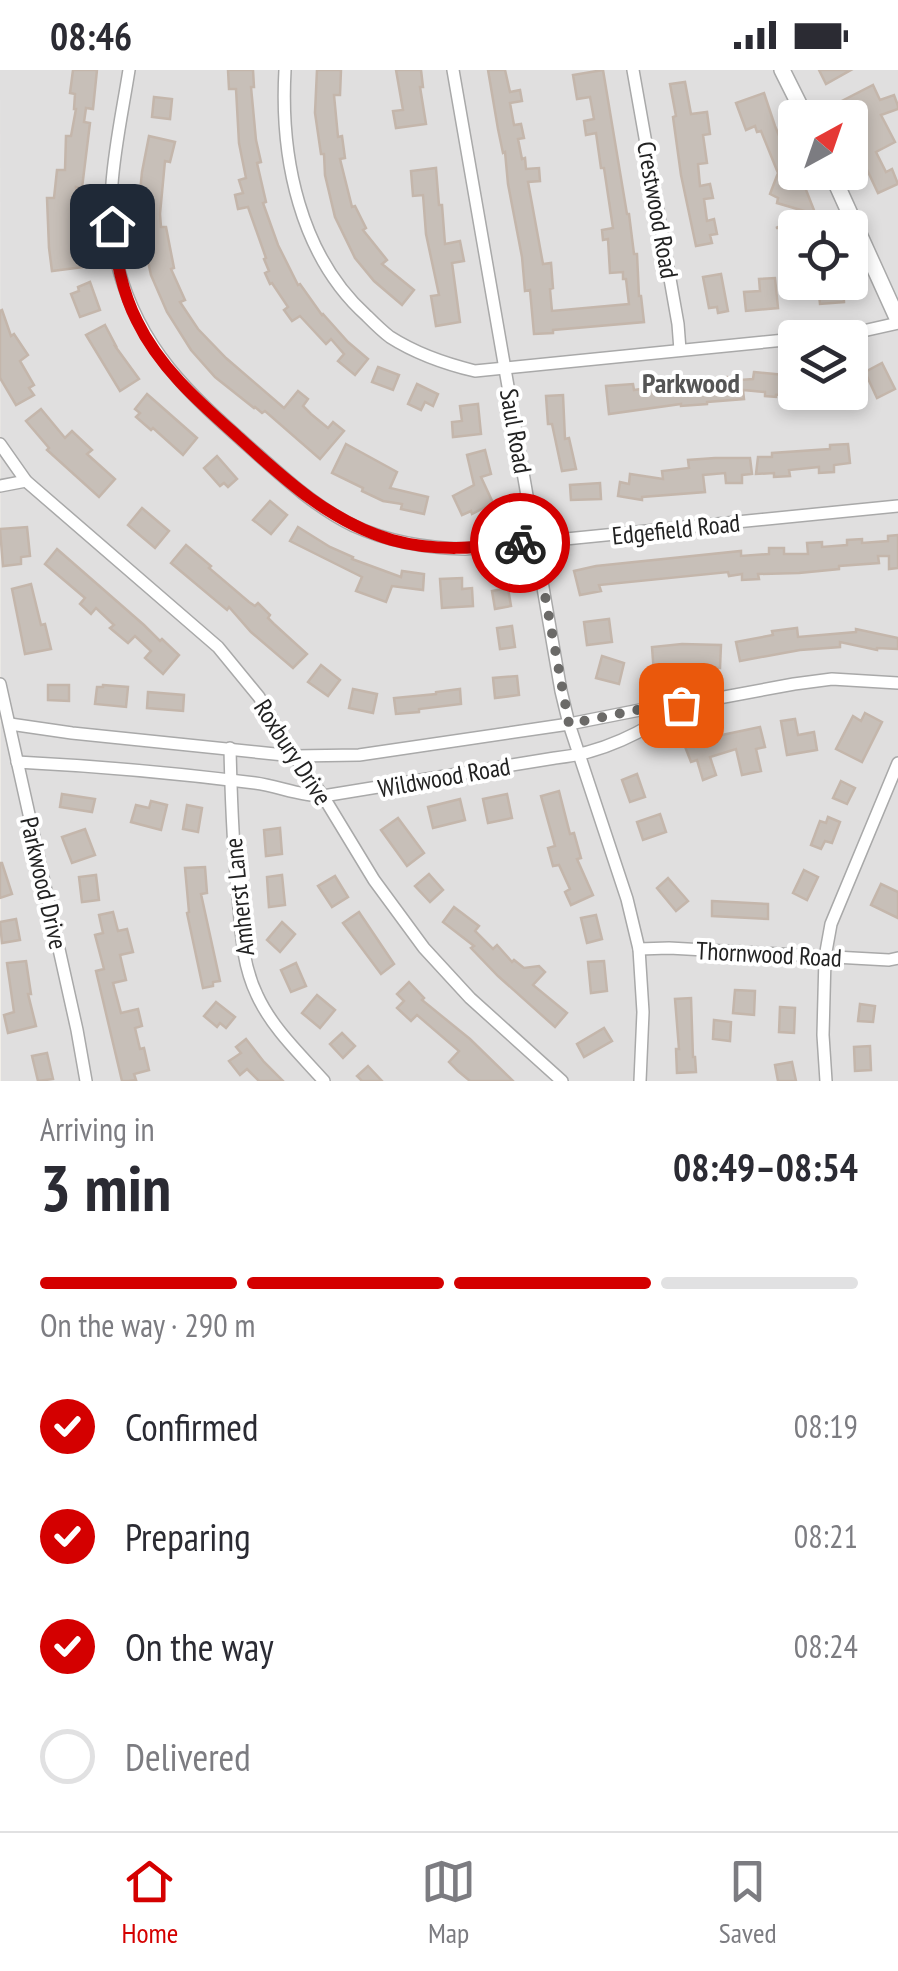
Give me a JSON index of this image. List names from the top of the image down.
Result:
{
  "streets": {
    "street": [
      "Crestwood Road",
      "Saul Road",
      "Edgefield Road",
      "Roxbury Drive",
      "Wildwood Road",
      "Parkwood Drive",
      "Amherst Lane",
      "Thornwood Road"
    ]
  },
  "crossings": [
    ["Saul Road", "Edgefield Road"],
    ["Saul Road", "Wildwood Road"],
    ["Saul Road", "Thornwood Road"],
    ["Roxbury Drive", "Wildwood Road"],
    ["Wildwood Road", "Parkwood Drive"],
    ["Wildwood Road", "Amherst Lane"]
  ],
  "districts": ["Parkwood"],
  "north": "top right",
  "page": {
    "status": "08:46",
    "heading": ["3 min", "Arriving in", "08:49–08:54"],
    "bar": "On the way · 290 m",
    "list": [
      ["Confirmed", "08:19"],
      ["Preparing", "08:21"],
      ["On the way", "08:24"],
      "Delivered"
    ],
    "tabs": ["Home", "Map", "Saved"]
  }
}
